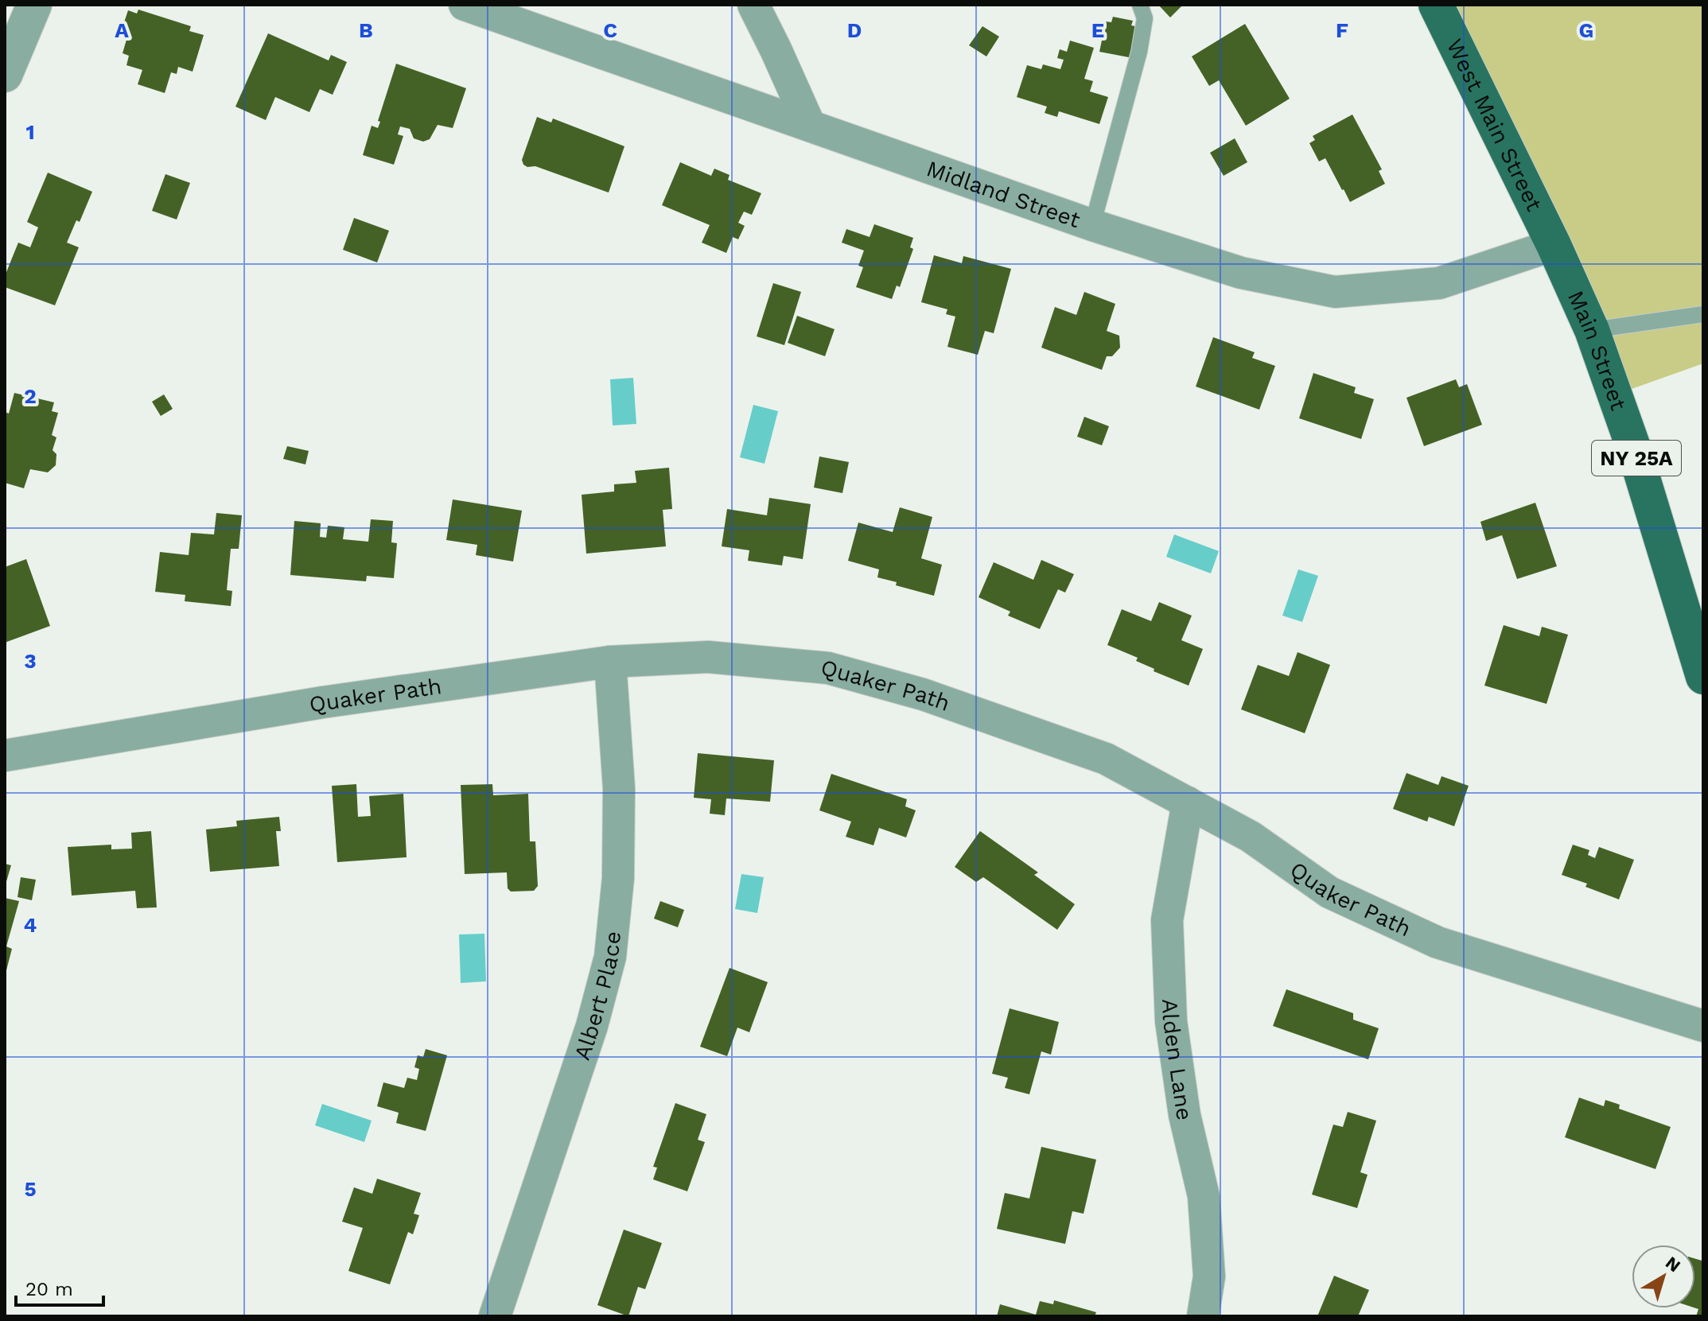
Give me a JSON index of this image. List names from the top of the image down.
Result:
{
  "streets": {
    "main road": ["West Main Street", "Main Street", "NY 25A"],
    "street": [
      "Midland Street",
      "Quaker Path",
      "Albert Place",
      "Alden Lane"
    ]
  },
  "crossings": [
    ["West Main Street", "Midland Street"],
    ["West Main Street", "Main Street"],
    ["Midland Street", "Main Street"],
    ["Quaker Path", "Albert Place"],
    ["Quaker Path", "Alden Lane"]
  ],
  "scale_bar": "20 m",
  "north": "top right",
  "grid": {
    "columns": [
      "A",
      "B",
      "C",
      "D",
      "E",
      "F",
      "G"
    ],
    "rows": [
      "1",
      "2",
      "3",
      "4",
      "5"
    ]
  }
}
